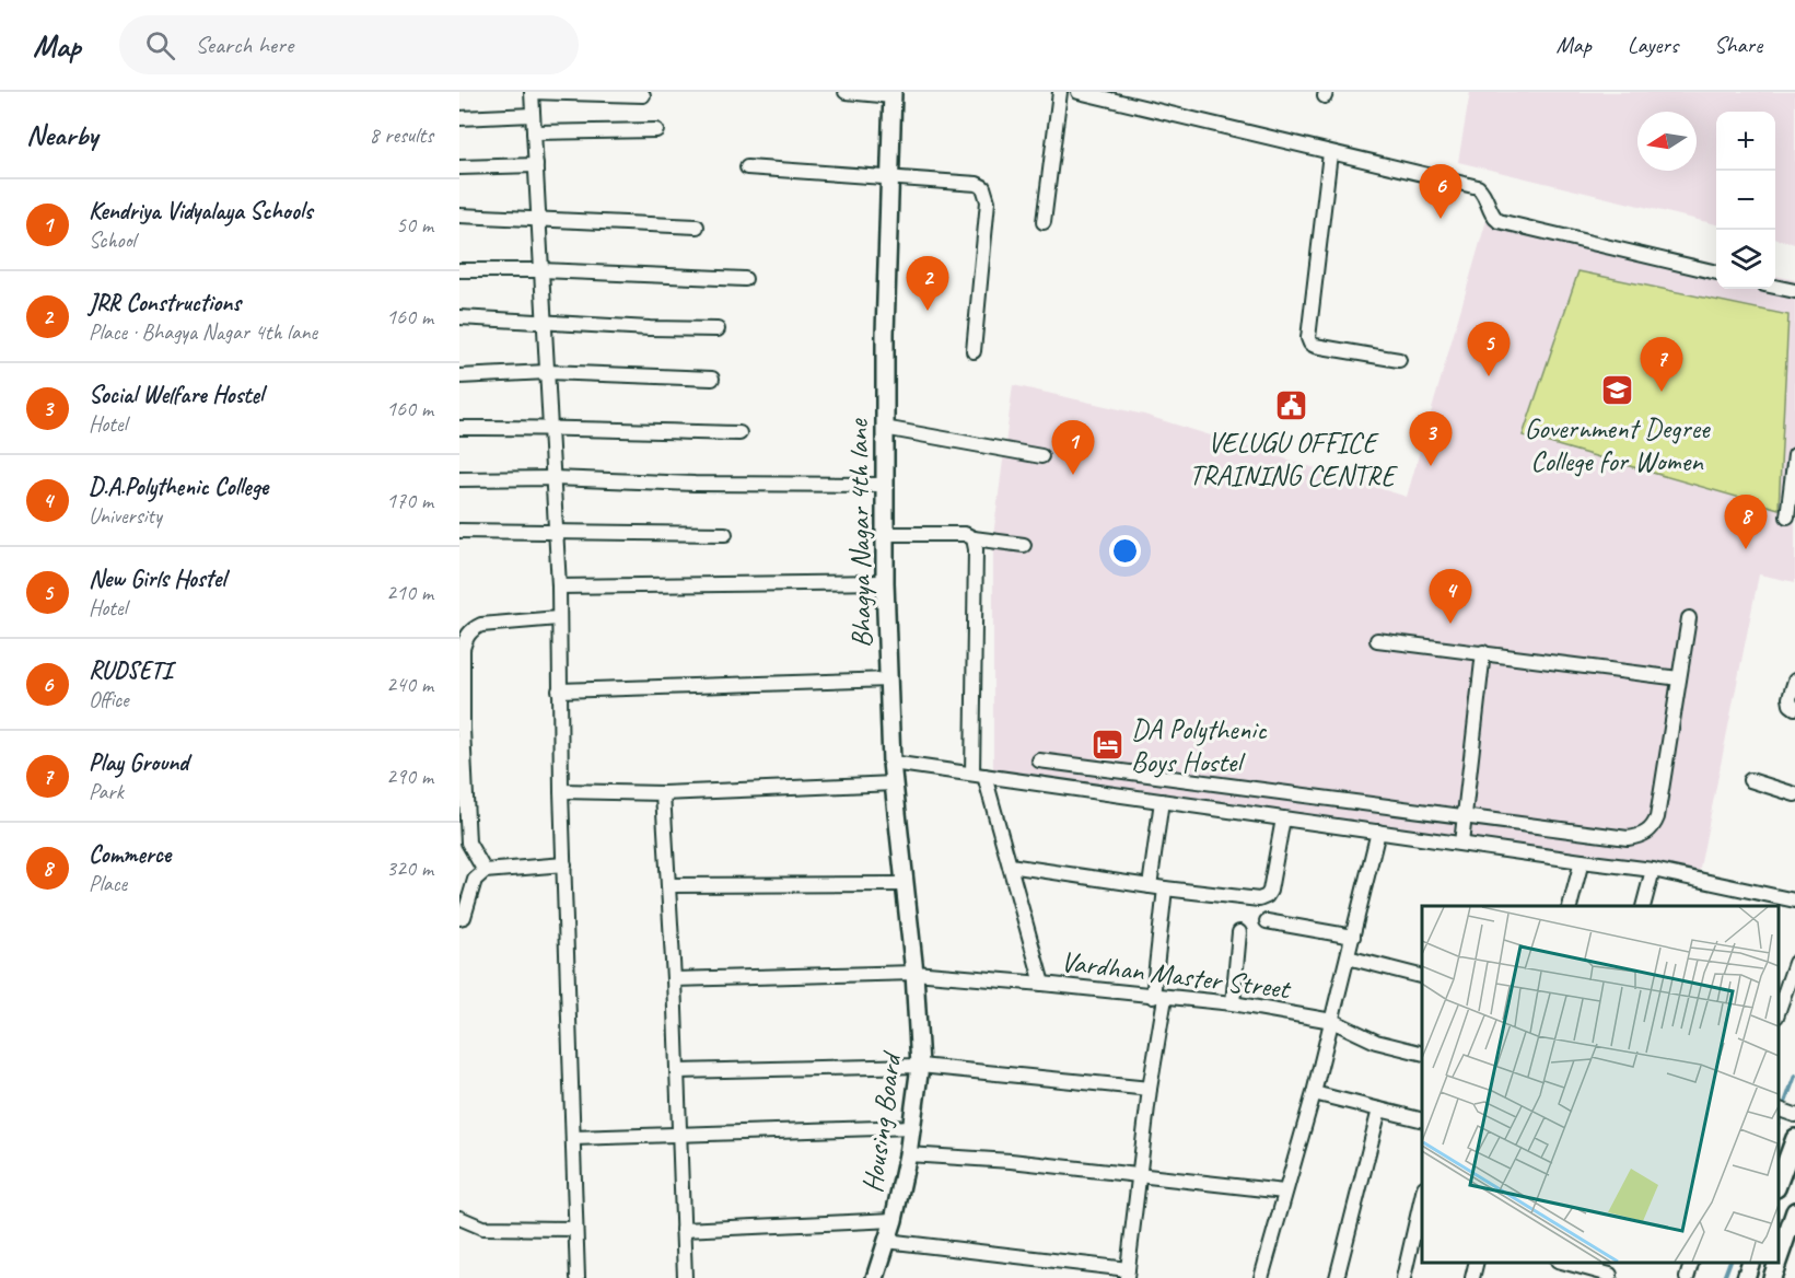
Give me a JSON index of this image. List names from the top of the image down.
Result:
{
  "streets": {
    "main road": ["Bhagya Nagar 4th lane", "Housing Board"],
    "street": ["Vardhan Master Street"]
  },
  "crossings": [
    ["Bhagya Nagar 4th lane", "Vardhan Master Street"],
    ["Bhagya Nagar 4th lane", "Housing Board"],
    ["Vardhan Master Street", "Housing Board"]
  ],
  "places": {
    "school or university": ["Government Degree College for Women"],
    "public building": ["VELUGU OFFICE TRAINING CENTRE"],
    "hotel": ["DA Polythenic Boys Hostel"]
  },
  "north": "left",
  "page": {
    "header": "Map",
    "search": "Search here",
    "nav": ["Map", "Layers", "Share"],
    "heading": ["Nearby", "8 results"],
    "map_buttons": ["+", "−"],
    "pins": [
      "6",
      "2",
      "5",
      "7",
      "3",
      "1",
      "8",
      "4"
    ],
    "list": [
      {
        "mark": "1",
        "name": "Kendriya Vidyalaya Schools",
        "note": "School",
        "value": "50 m"
      },
      {
        "mark": "2",
        "name": "JRR Constructions",
        "note": "Place · Bhagya Nagar 4th lane",
        "value": "160 m"
      },
      {
        "mark": "3",
        "name": "Social Welfare Hostel",
        "note": "Hotel",
        "value": "160 m"
      },
      {
        "mark": "4",
        "name": "D.A.Polythenic College",
        "note": "University",
        "value": "170 m"
      },
      {
        "mark": "5",
        "name": "New Girls Hostel",
        "note": "Hotel",
        "value": "210 m"
      },
      {
        "mark": "6",
        "name": "RUDSETI",
        "note": "Office",
        "value": "240 m"
      },
      {
        "mark": "7",
        "name": "Play Ground",
        "note": "Park",
        "value": "290 m"
      },
      {
        "mark": "8",
        "name": "Commerce",
        "note": "Place",
        "value": "320 m"
      }
    ]
  }
}
